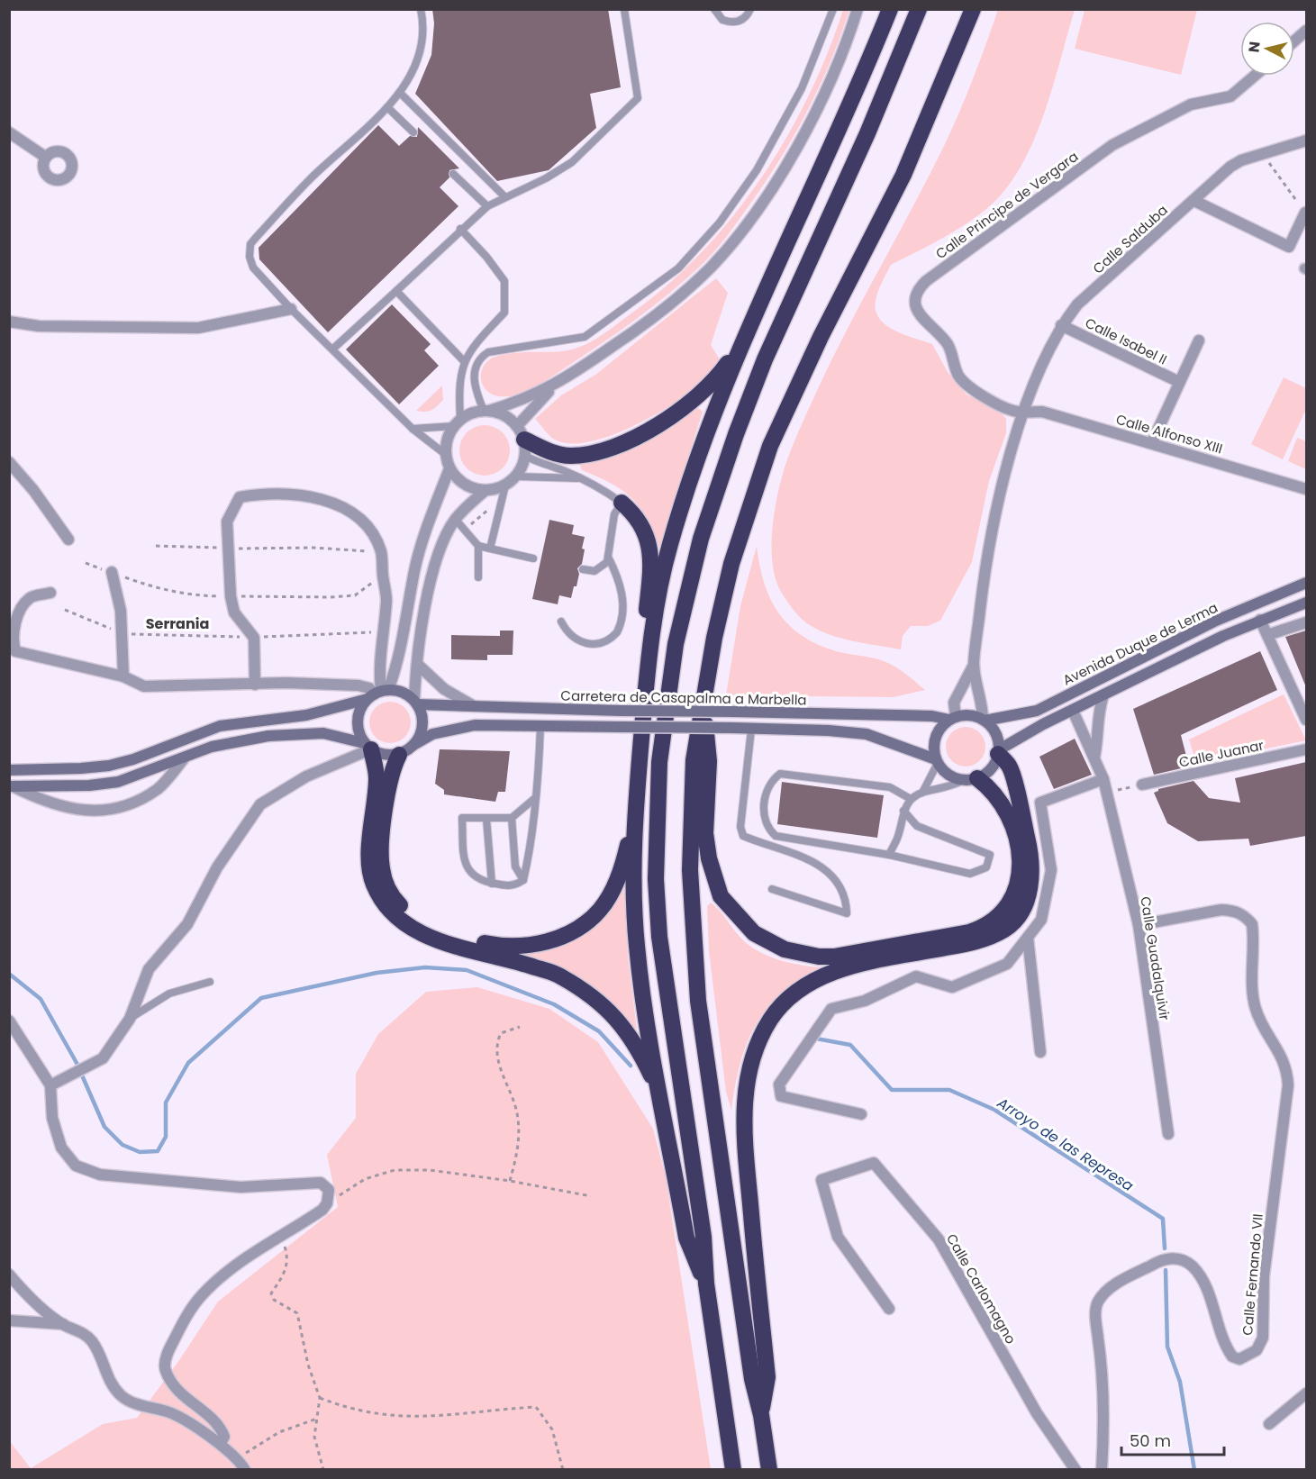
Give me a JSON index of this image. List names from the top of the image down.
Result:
{
  "streets": {
    "main road": ["Avenida Duque de Lerma", "Carretera de Casapalma a Marbella"],
    "street": [
      "Calle Principe de Vergara",
      "Calle Salduba",
      "Calle Isabel II",
      "Calle Alfonso XIII",
      "Calle Juanar",
      "Calle Guadalquivir",
      "Calle Fernando VII",
      "Calle Carlomagno"
    ]
  },
  "crossings": [
    ["Calle Principe de Vergara", "Calle Salduba"],
    ["Calle Principe de Vergara", "Calle Alfonso XIII"],
    ["Calle Salduba", "Calle Isabel II"],
    ["Calle Salduba", "Calle Alfonso XIII"],
    ["Avenida Duque de Lerma", "Carretera de Casapalma a Marbella"],
    ["Calle Guadalquivir", "Calle Fernando VII"]
  ],
  "districts": ["Serrania"],
  "water": ["Arroyo de las Represa"],
  "scale_bar": "50 m",
  "north": "left"
}
